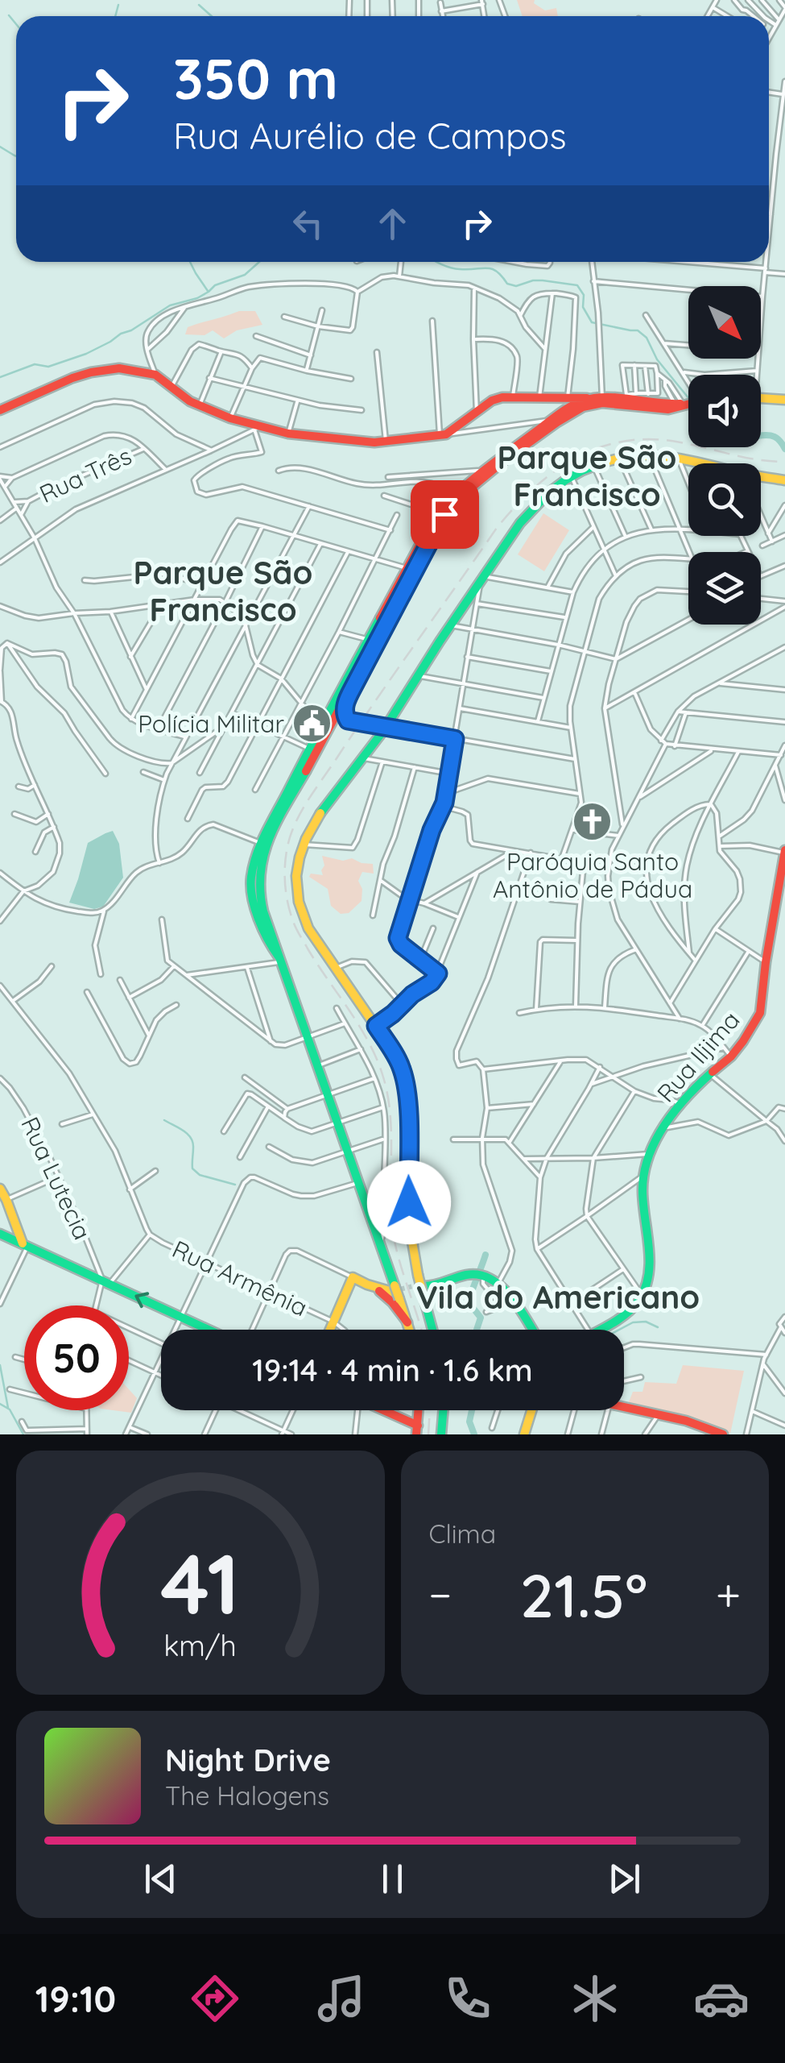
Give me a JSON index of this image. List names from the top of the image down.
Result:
{
  "streets": {
    "main road": ["Rua Iljima"],
    "street": ["Rua Três", "Rua Lutecia", "Rua Armênia"]
  },
  "districts": ["Parque São Francisco", "Parque São Francisco", "Vila do Americano"],
  "places": {
    "public building": ["Polícia Militar"],
    "church": ["Paróquia Santo Antônio de Pádua"]
  },
  "north": "bottom right",
  "page": {
    "turn": ["350 m", "Rua Aurélio de Campos"],
    "limit": "50",
    "trip": "19:14 · 4 min · 1.6 km",
    "tile": "Clima",
    "heat": ["−", "21.5°", "+"],
    "song": ["Night Drive", "The Halogens"],
    "tabs": "19:10",
    "gauge": ["41", "km/h"]
  }
}
